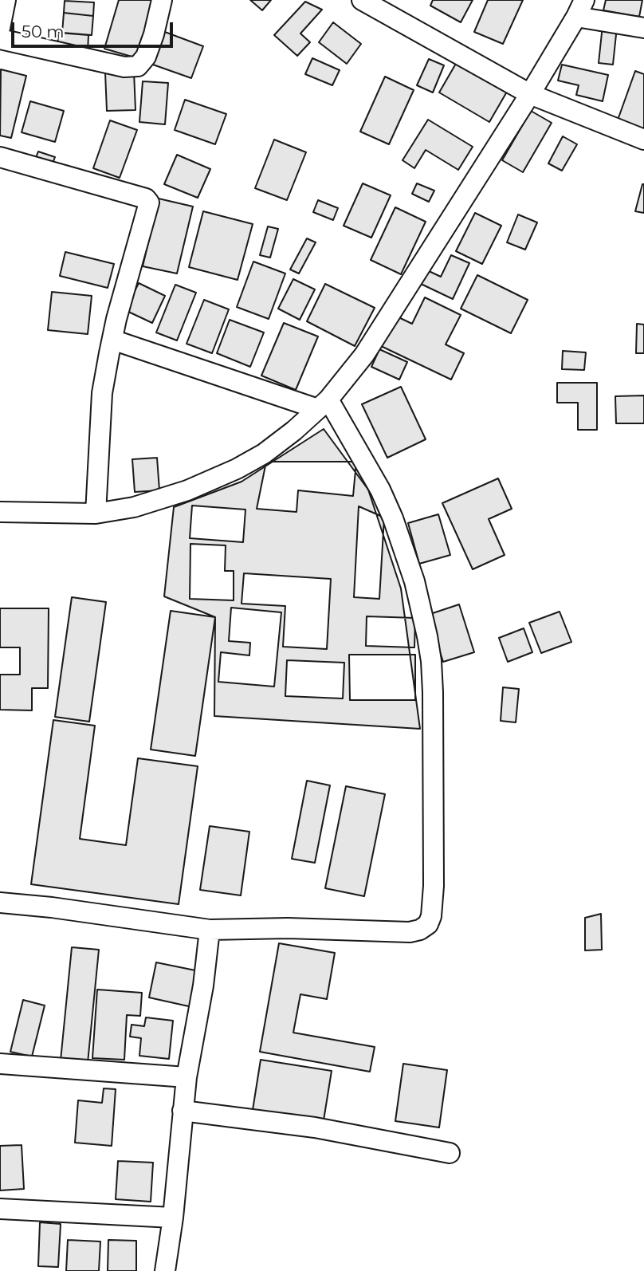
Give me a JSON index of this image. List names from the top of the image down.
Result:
{
  "scale_bar": "50 m"
}
